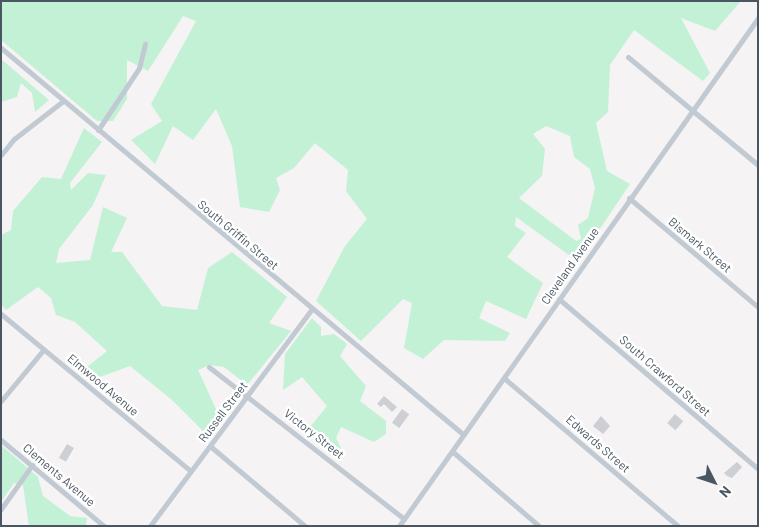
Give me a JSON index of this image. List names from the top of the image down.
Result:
{
  "streets": {
    "street": [
      "South Griffin Street",
      "Bismark Street",
      "Cleveland Avenue",
      "South Crawford Street",
      "Elmwood Avenue",
      "Russell Street",
      "Victory Street",
      "Edwards Street",
      "Clements Avenue"
    ]
  },
  "crossings": [
    ["South Griffin Street", "Cleveland Avenue"],
    ["South Griffin Street", "Russell Street"],
    ["Bismark Street", "Cleveland Avenue"],
    ["Cleveland Avenue", "South Crawford Street"],
    ["Cleveland Avenue", "Victory Street"],
    ["Cleveland Avenue", "Edwards Street"],
    ["Elmwood Avenue", "Russell Street"],
    ["Russell Street", "Victory Street"]
  ],
  "north": "bottom right"
}
